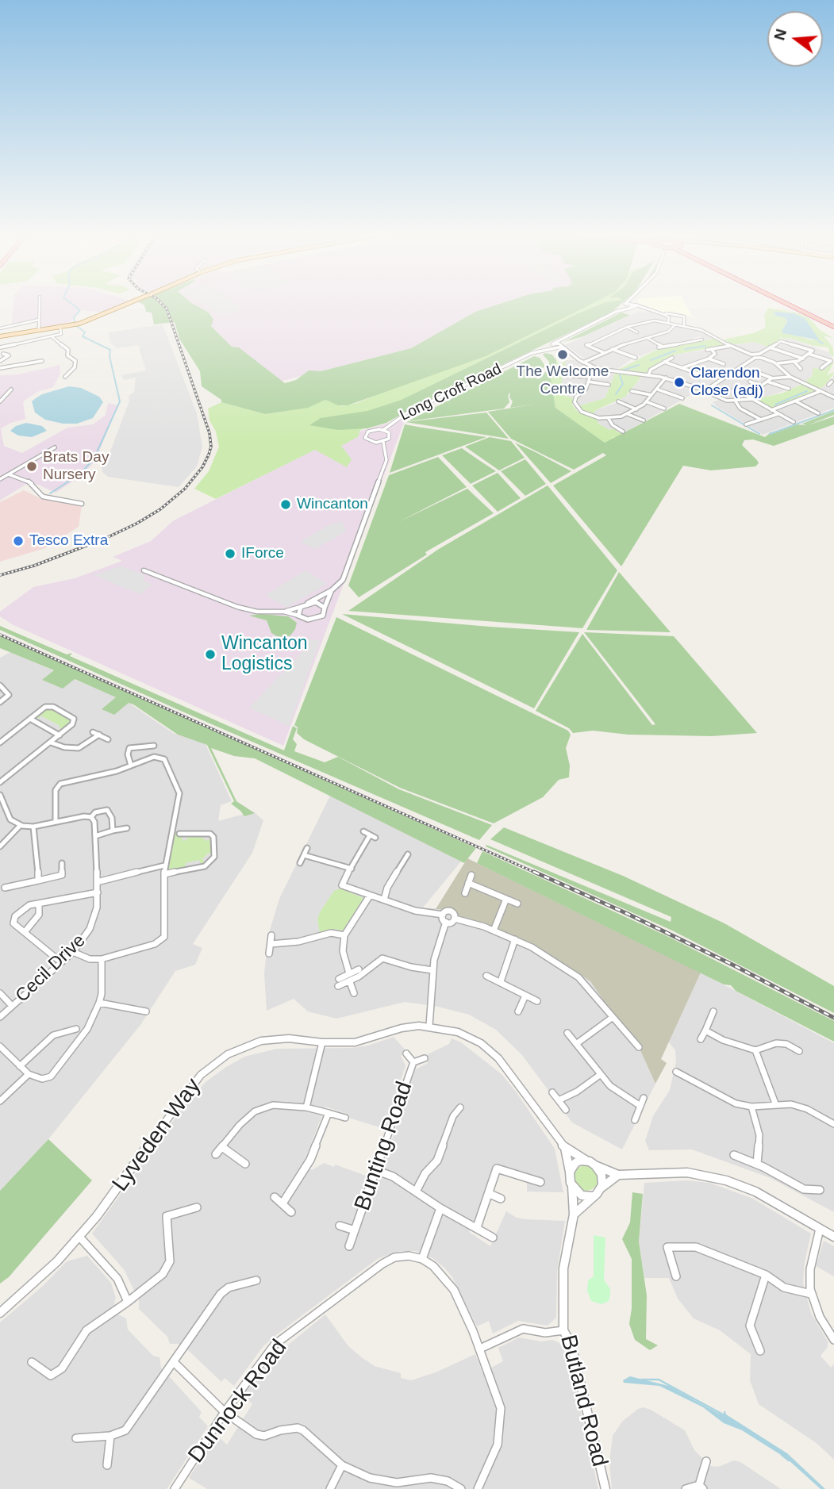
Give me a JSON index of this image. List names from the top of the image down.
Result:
{
  "streets": {
    "street": [
      "Long Croft Road",
      "Cecil Drive",
      "Lyveden Way",
      "Bunting Road",
      "Butland Road",
      "Dunnock Road"
    ]
  },
  "crossings": [
    ["Lyveden Way", "Butland Road"]
  ],
  "places": [
    "The Welcome Centre",
    "Clarendon Close (adj)",
    "Brats Day Nursery",
    "Wincanton",
    "Tesco Extra",
    "IForce",
    "Wincanton Logistics"
  ],
  "north": "left"
}
